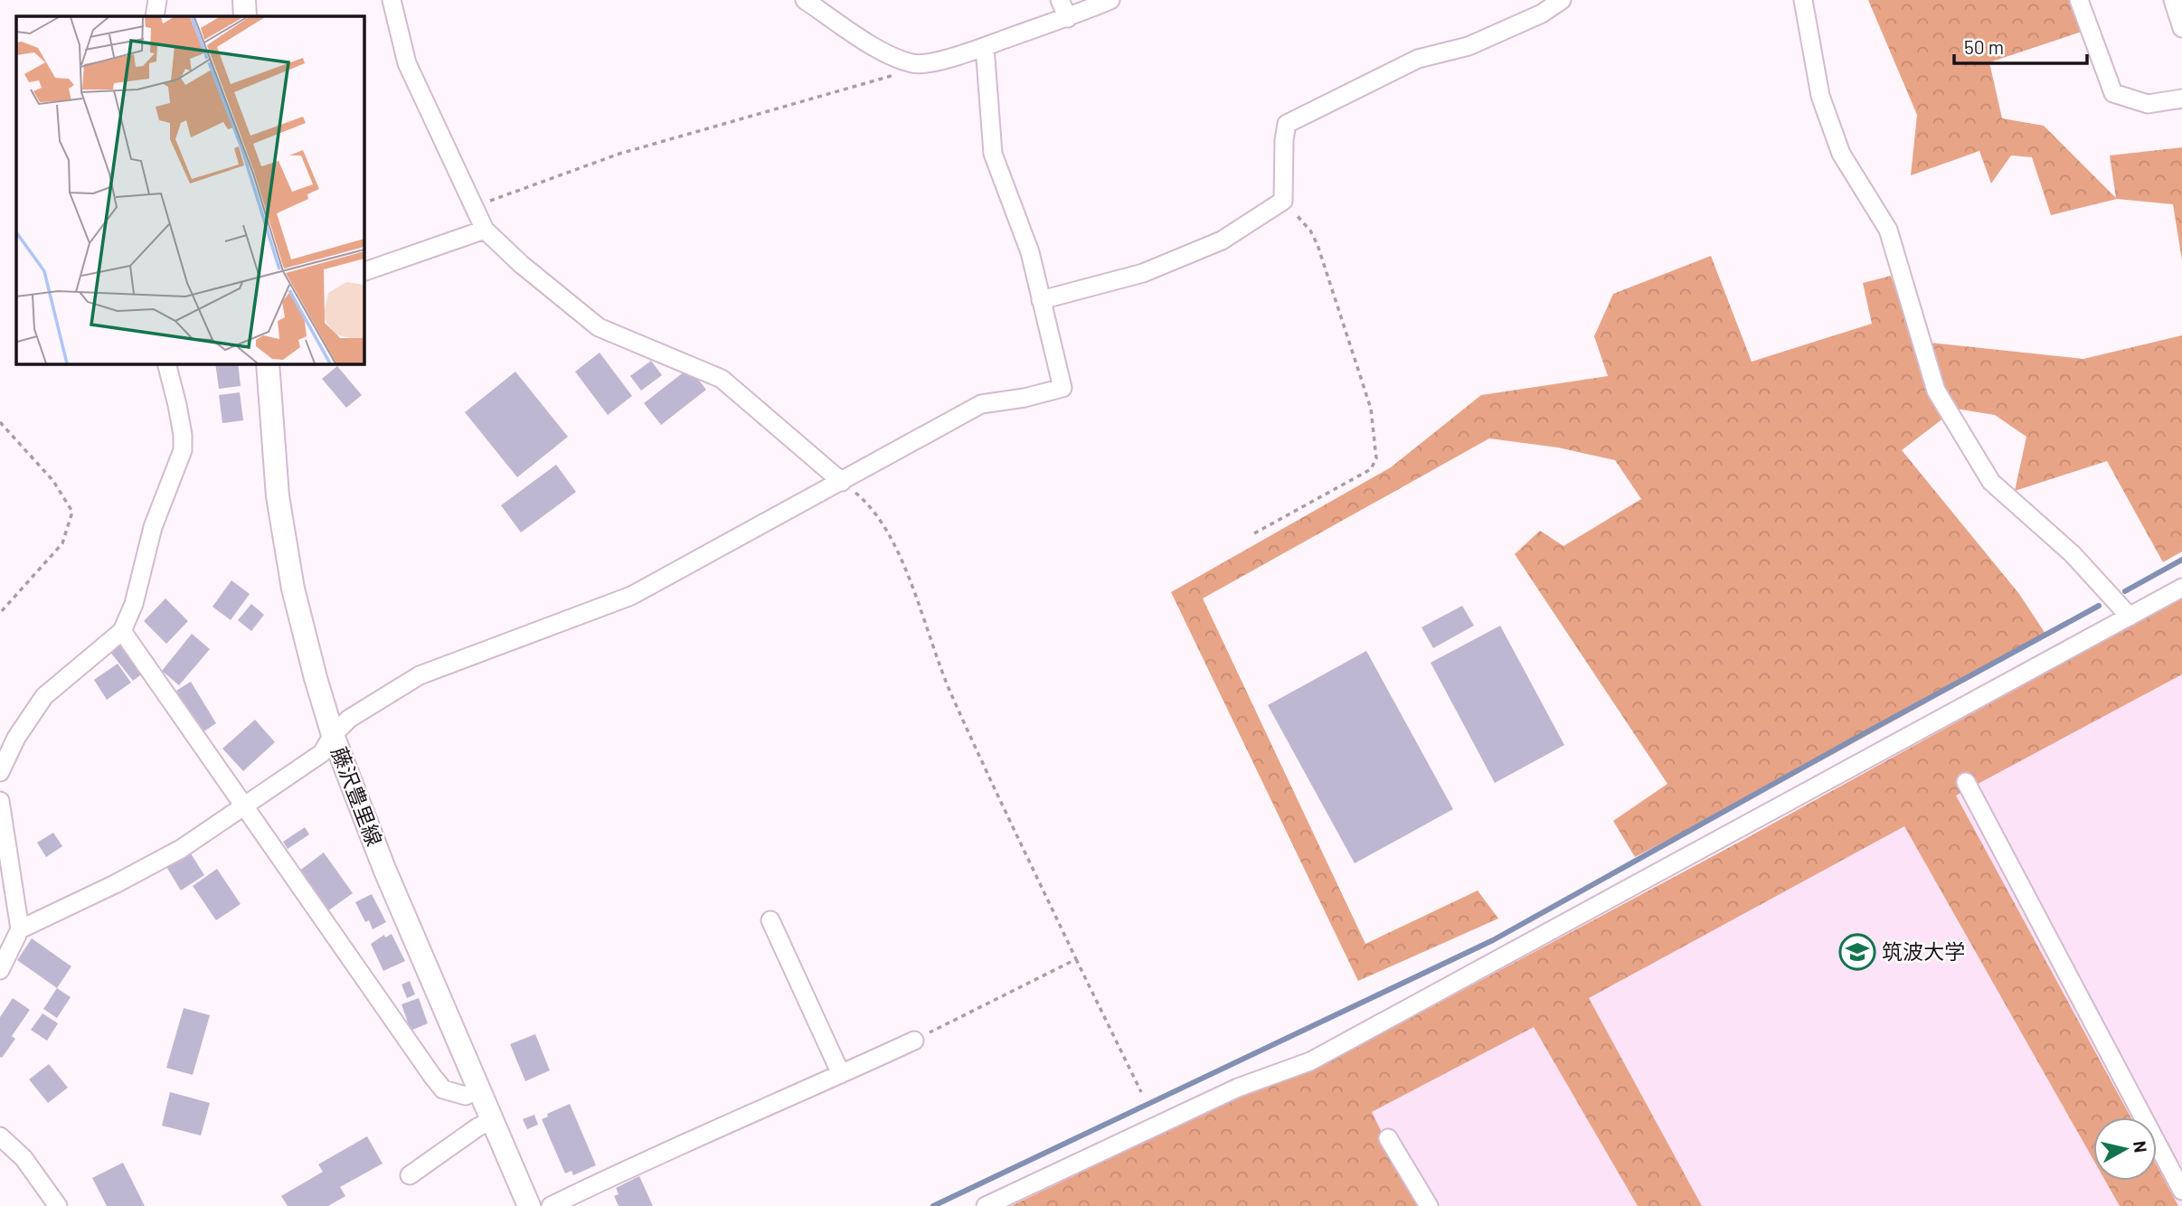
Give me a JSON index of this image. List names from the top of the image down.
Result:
{
  "streets": {
    "main road": ["藤沢豊里線"]
  },
  "places": {
    "school or university": ["筑波大学"]
  },
  "scale_bar": "50 m",
  "north": "right"
}
